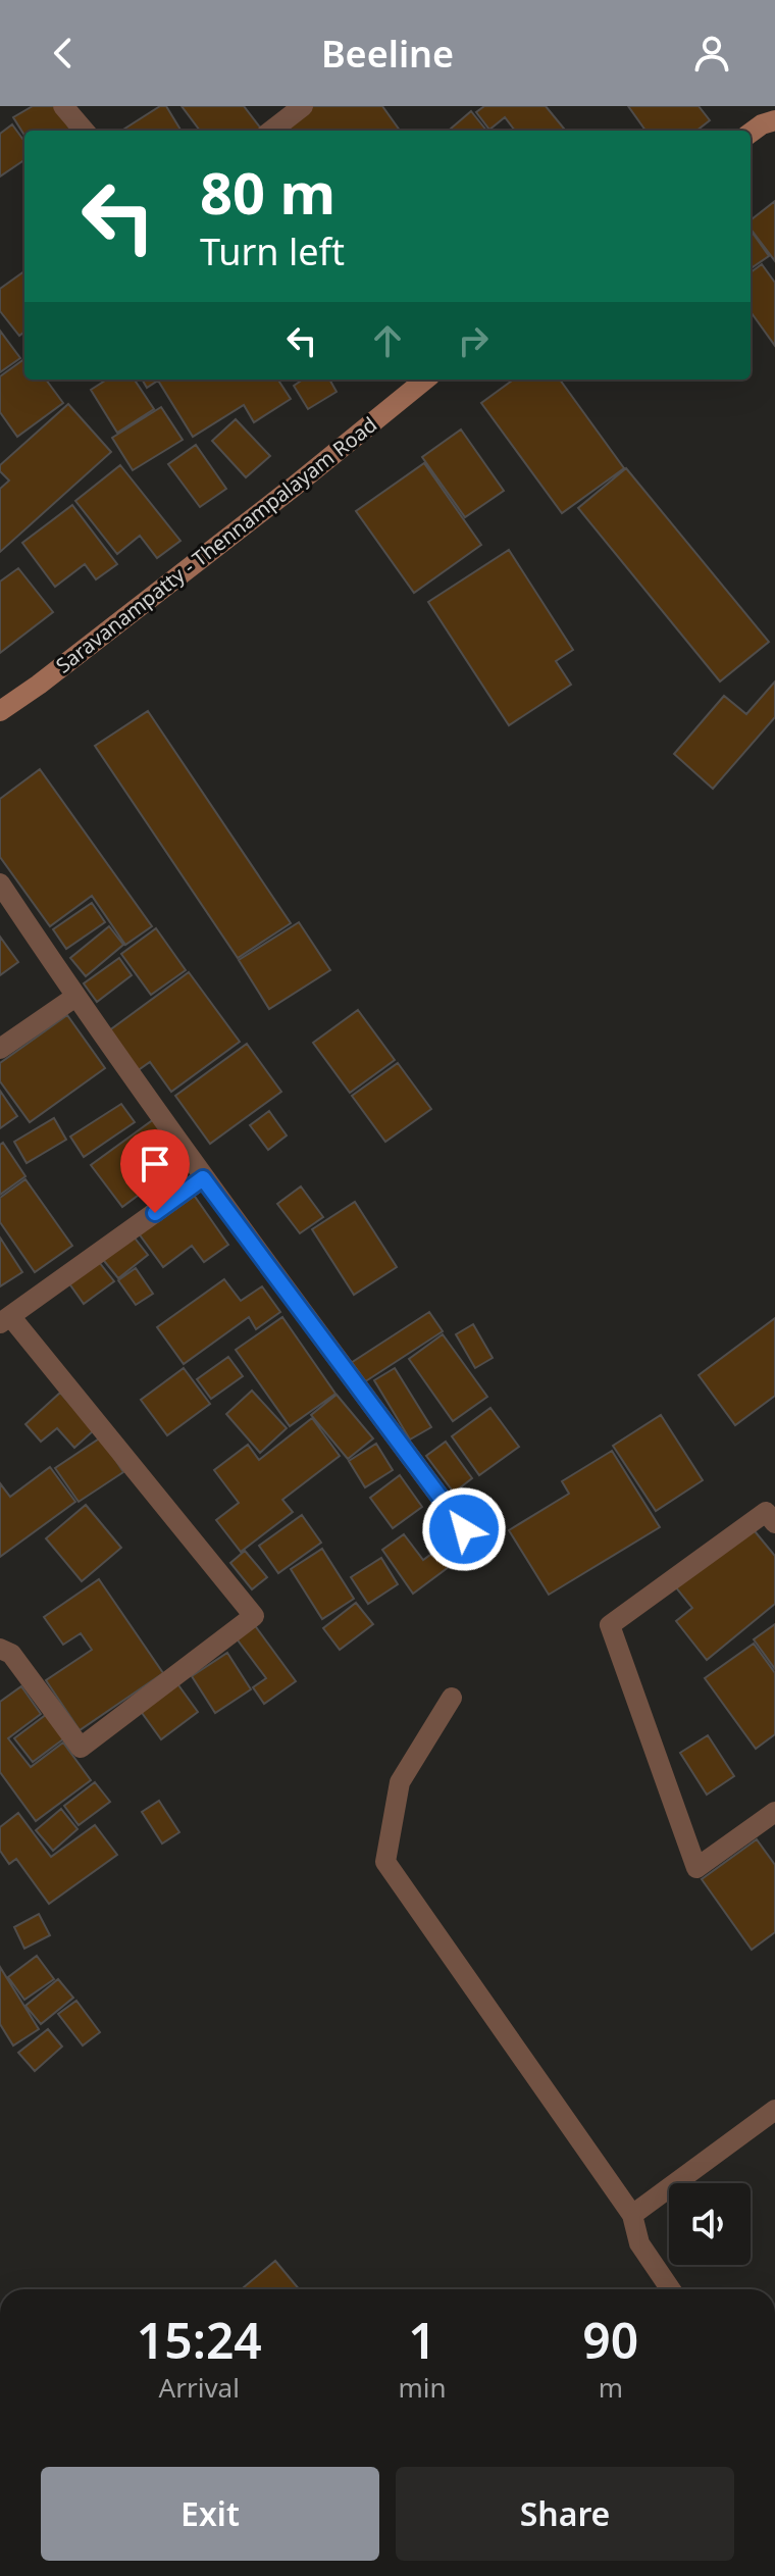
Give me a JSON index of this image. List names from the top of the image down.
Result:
{
  "streets": {
    "main road": ["Saravanampatty - Thennampalayam Road"]
  },
  "page": {
    "header": "Beeline",
    "turn": ["80 m", "Turn left"],
    "eta": [
      "15:24",
      "Arrival",
      "1",
      "min",
      "90",
      "m"
    ],
    "buttons": ["Exit", "Share"]
  }
}
